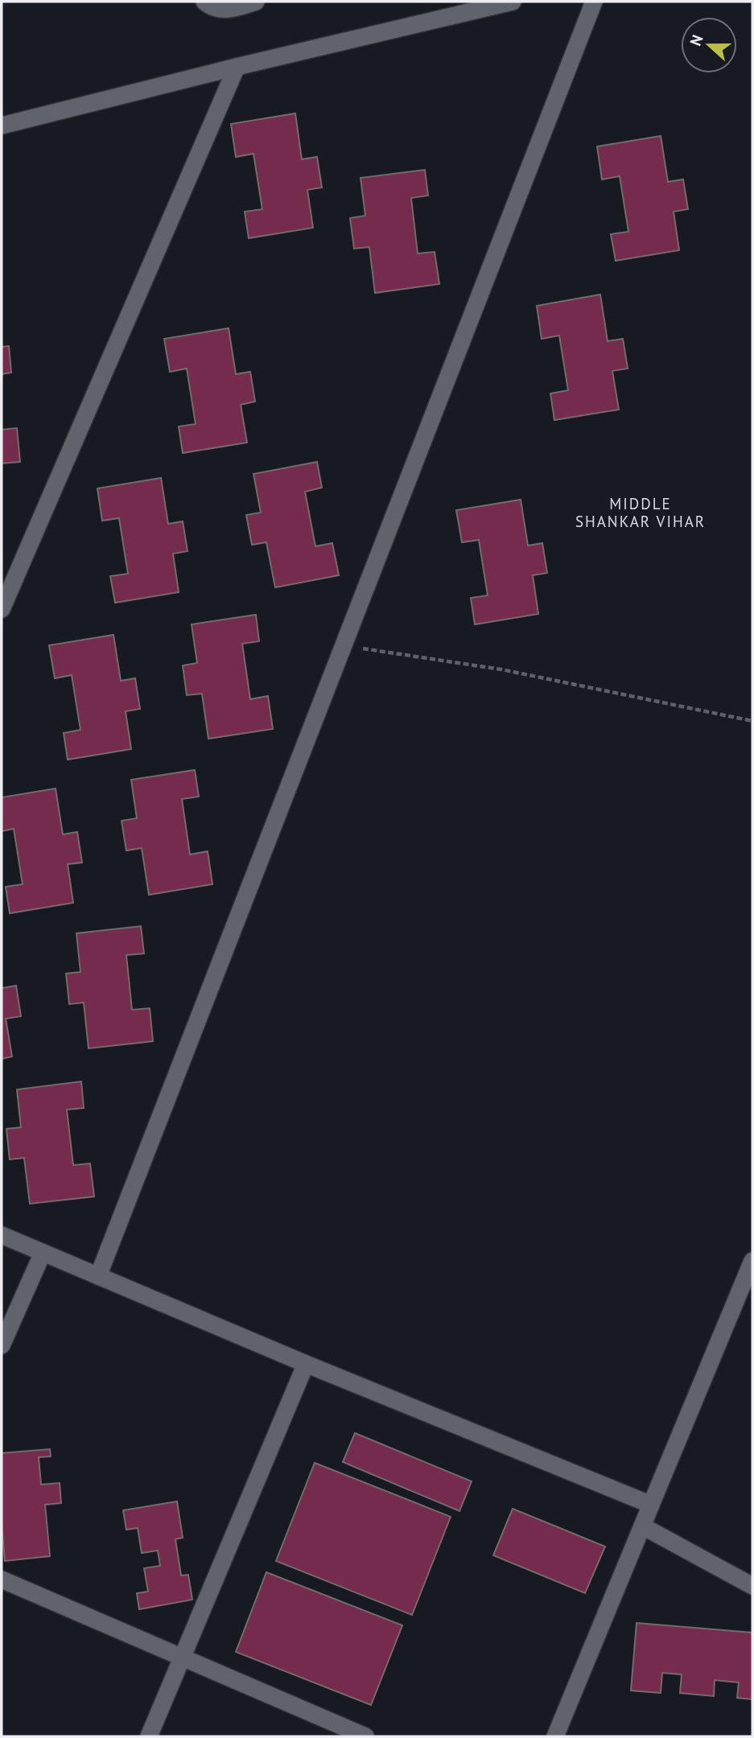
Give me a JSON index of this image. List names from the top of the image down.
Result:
{
  "districts": ["MIDDLE SHANKAR VIHAR"],
  "north": "left"
}
